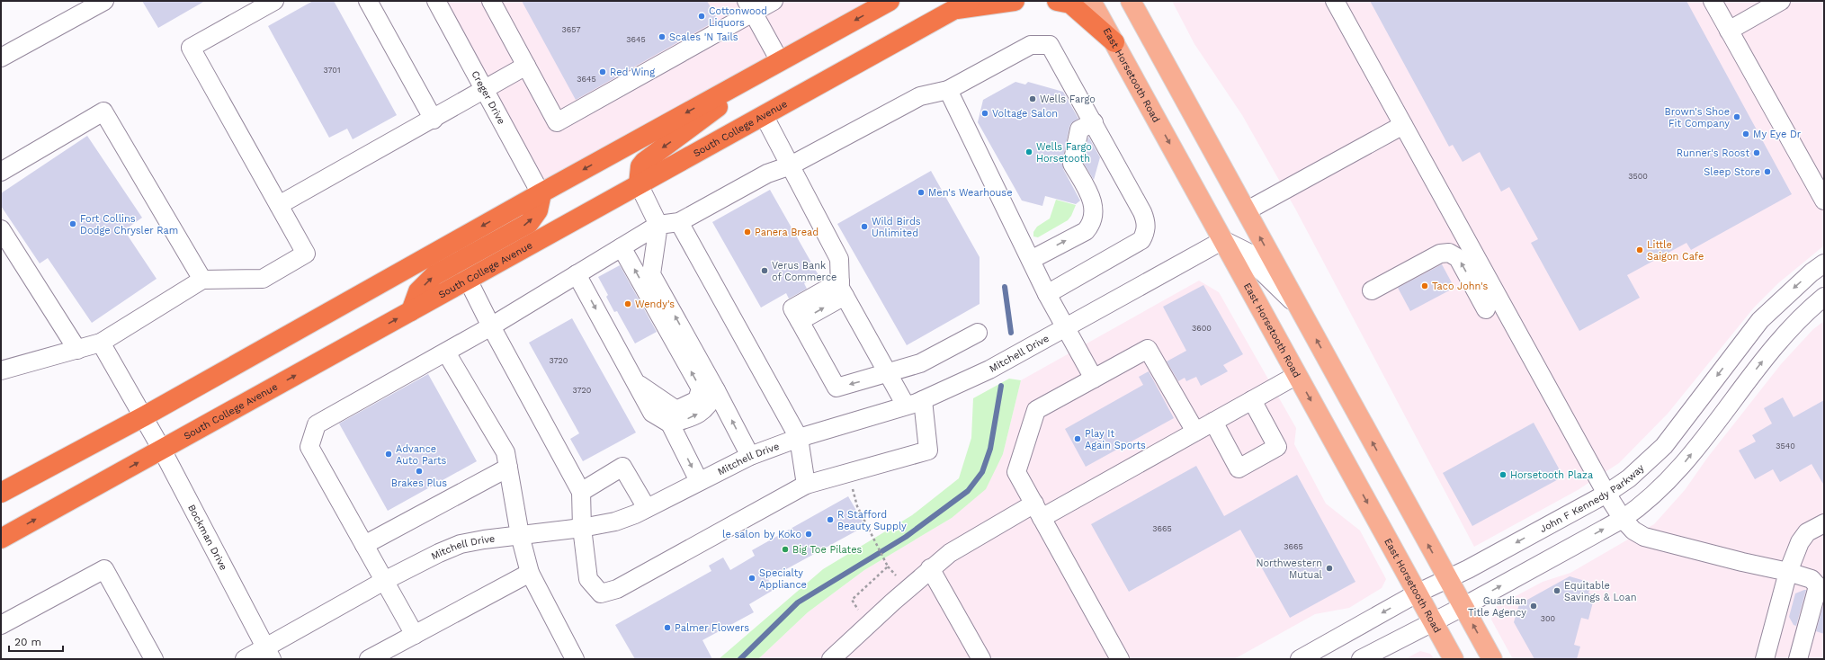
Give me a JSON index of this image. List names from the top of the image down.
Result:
{
  "streets": {
    "highway": ["South College Avenue"],
    "main road": ["East Horsetooth Road"],
    "street": [
      "Creger Drive",
      "Mitchell Drive",
      "John F Kennedy Parkway",
      "Bockman Drive"
    ]
  },
  "crossings": [
    ["East Horsetooth Road", "Mitchell Drive"],
    ["East Horsetooth Road", "John F Kennedy Parkway"],
    ["South College Avenue", "Bockman Drive"],
    ["Mitchell Drive", "Bockman Drive"]
  ],
  "places": [
    "Cottonwood Liquors",
    "Scales 'N Tails",
    "Red Wing",
    "Wells Fargo",
    "Voltage Salon",
    "Brown's Shoe Fit Company",
    "My Eye Dr",
    "Wells Fargo Horsetooth",
    "Runner's Roost",
    "Sleep Store",
    "Men's Wearhouse",
    "Fort Collins Dodge Chrysler Ram",
    "Wild Birds Unlimited",
    "Panera Bread",
    "Little Saigon Cafe",
    "Verus Bank of Commerce",
    "Taco John's",
    "Wendy's",
    "Play It Again Sports",
    "Advance Auto Parts",
    "Brakes Plus",
    "Horsetooth Plaza",
    "R Stafford Beauty Supply",
    "le salon by Koko",
    "Big Toe Pilates",
    "Northwestern Mutual",
    "Specialty Appliance",
    "Equitable Savings & Loan",
    "Guardian Title Agency",
    "Palmer Flowers"
  ],
  "house_numbers": [
    "3657",
    "3645",
    "3701",
    "3645",
    "3500",
    "3600",
    "3720",
    "3720",
    "3540",
    "3665",
    "3665",
    "300"
  ],
  "scale_bar": "20 m"
}
